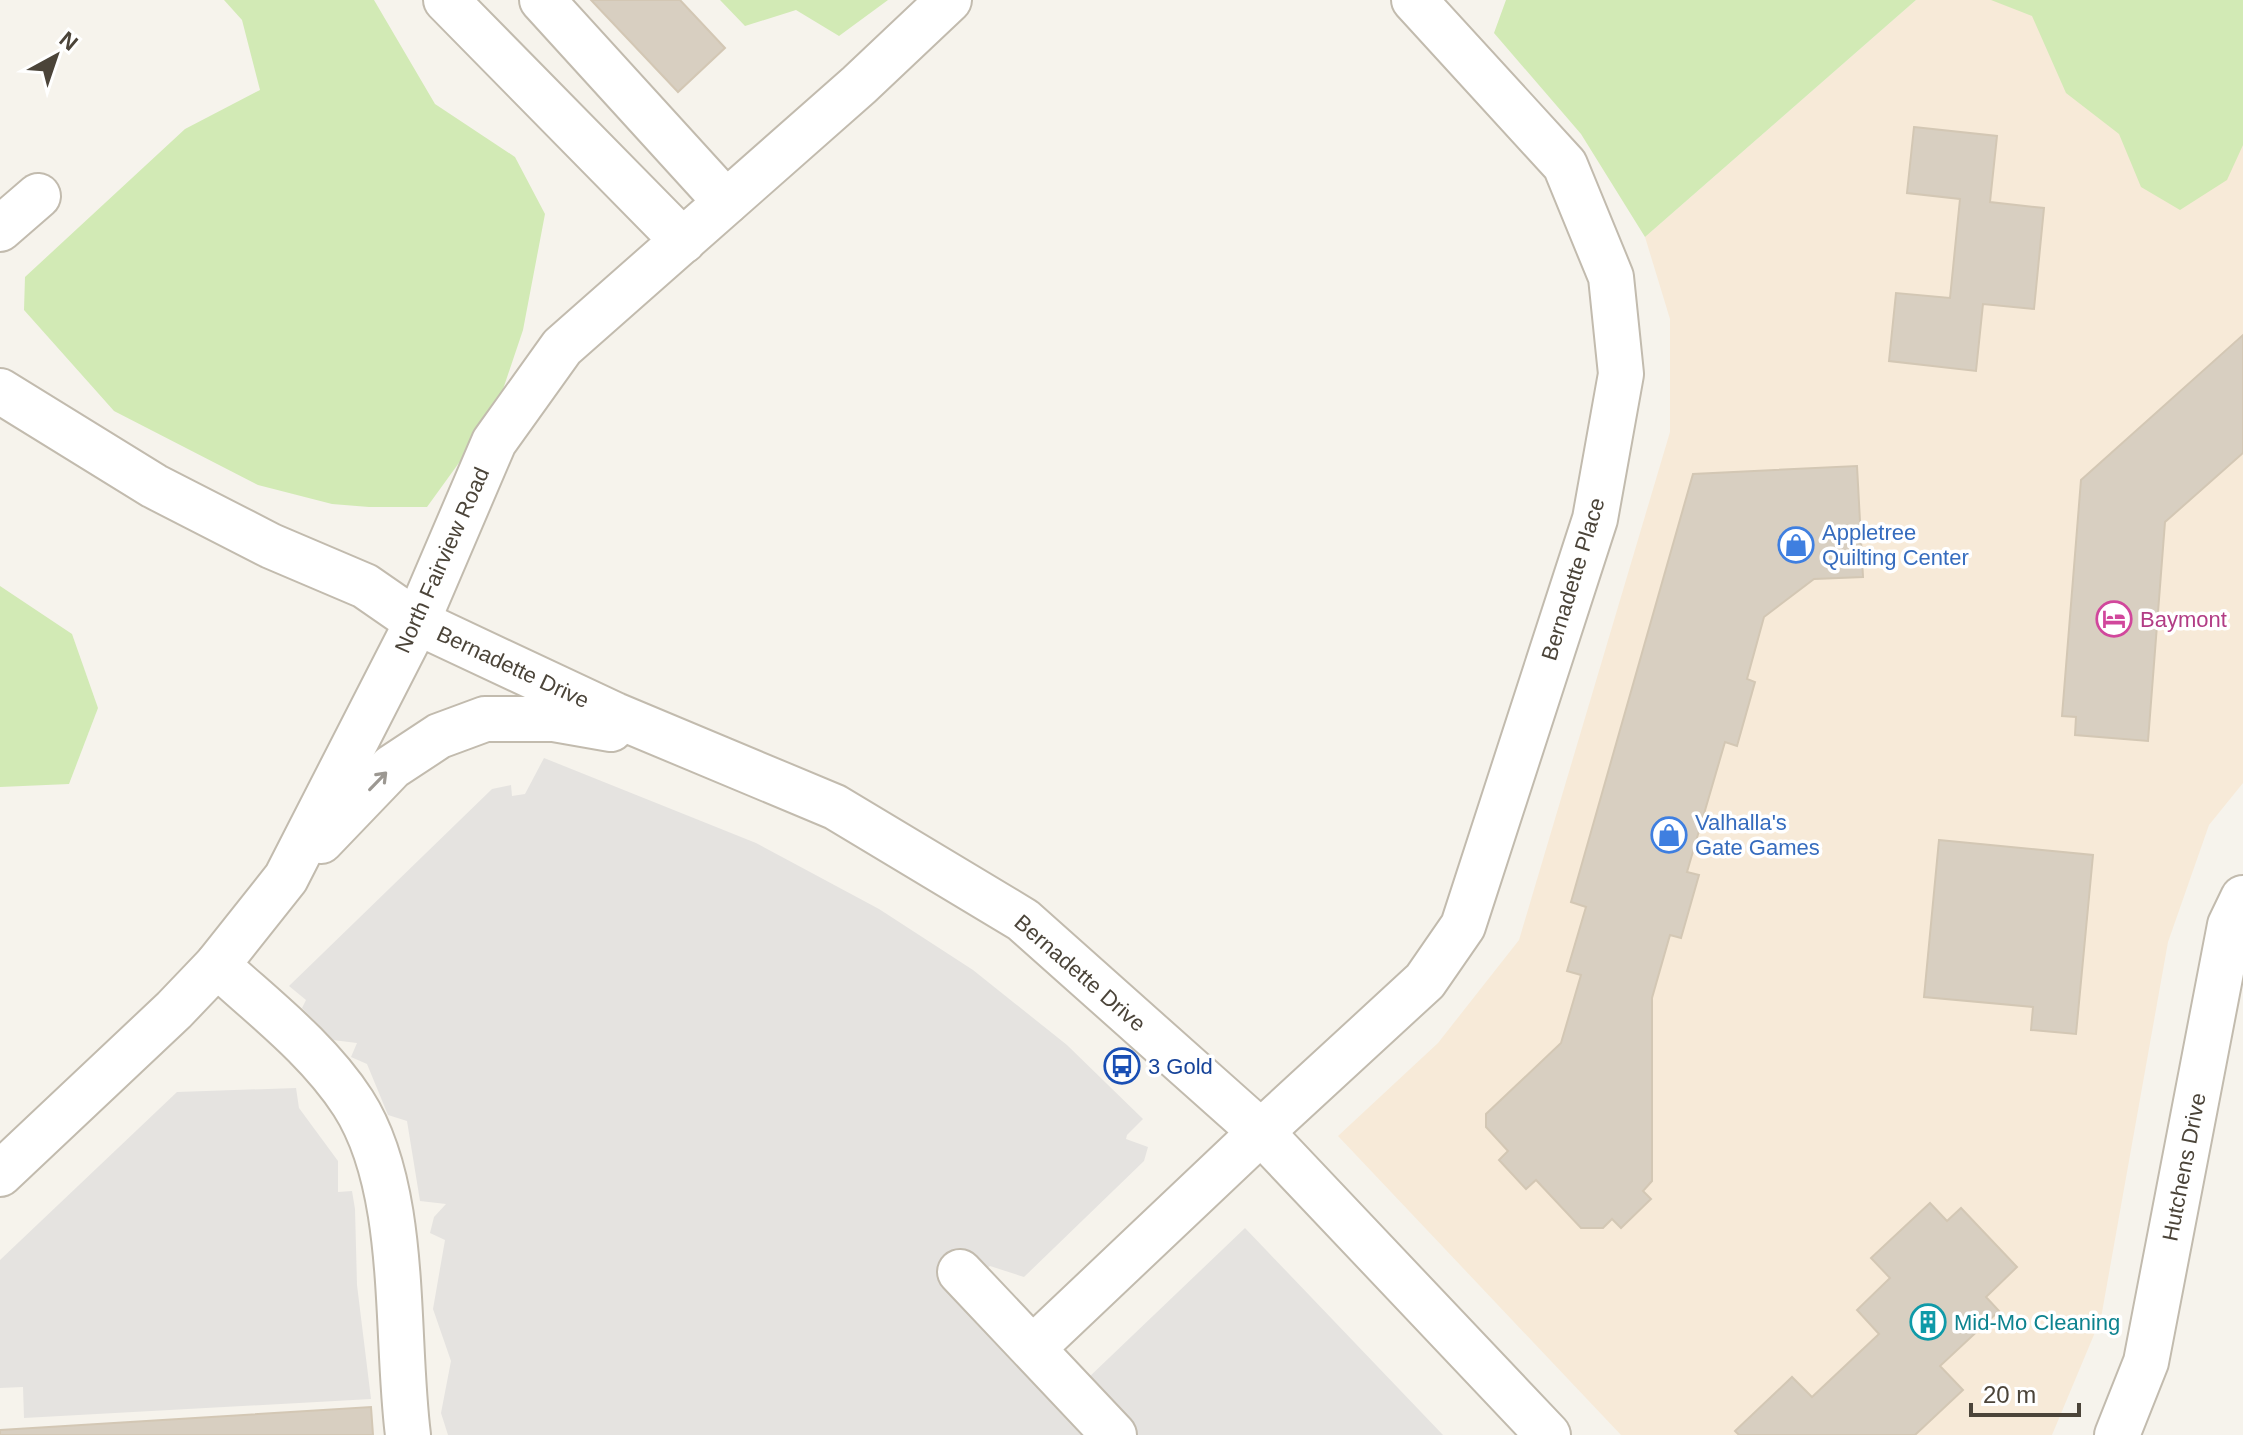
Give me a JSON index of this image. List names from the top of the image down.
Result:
{
  "streets": {
    "street": [
      "North Fairview Road",
      "Bernadette Place",
      "Bernadette Drive",
      "Hutchens Drive"
    ]
  },
  "crossings": [
    ["North Fairview Road", "Bernadette Drive"],
    ["Bernadette Place", "Bernadette Drive"]
  ],
  "places": {
    "shop": ["Appletree Quilting Center", "Valhalla's Gate Games"],
    "hotel": ["Baymont"],
    "bus stop": ["3 Gold"],
    "building": ["Mid-Mo Cleaning"]
  },
  "scale_bar": "20 m",
  "north": "top right"
}
